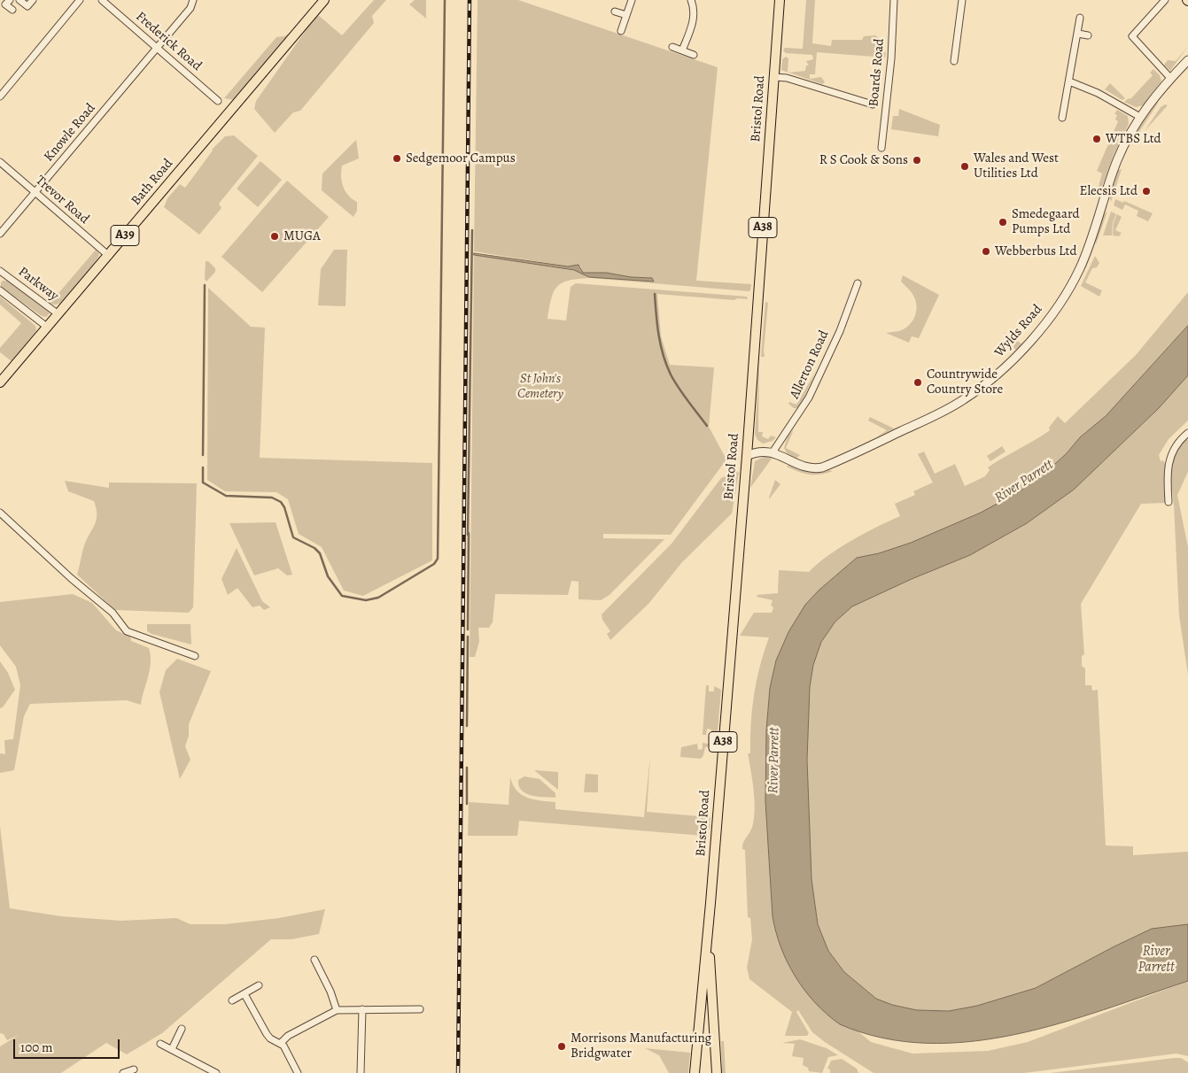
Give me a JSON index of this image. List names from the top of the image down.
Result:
{
  "streets": {
    "main road": [
      "Bristol Road",
      "Bath Road",
      "A38",
      "A39"
    ],
    "street": [
      "Frederick Road",
      "Boards Road",
      "Knowle Road",
      "Trevor Road",
      "Parkway",
      "Wylds Road",
      "Allerton Road"
    ]
  },
  "crossings": [
    ["Frederick Road", "Knowle Road"],
    ["Bristol Road", "Wylds Road"],
    ["Knowle Road", "Trevor Road"],
    ["Bath Road", "Trevor Road"],
    ["Bath Road", "Parkway"],
    ["Wylds Road", "Allerton Road"]
  ],
  "water": ["River Parrett"],
  "parks": ["St John's Cemetery"],
  "places": [
    "WTBS Ltd",
    "Sedgemoor Campus",
    "R S Cook & Sons",
    "Wales and West Utilities Ltd",
    "Elecsis Ltd",
    "Smedegaard Pumps Ltd",
    "MUGA",
    "Webberbus Ltd",
    "Countrywide Country Store",
    "Morrisons Manufacturing Bridgwater"
  ],
  "scale_bar": "100 m"
}
